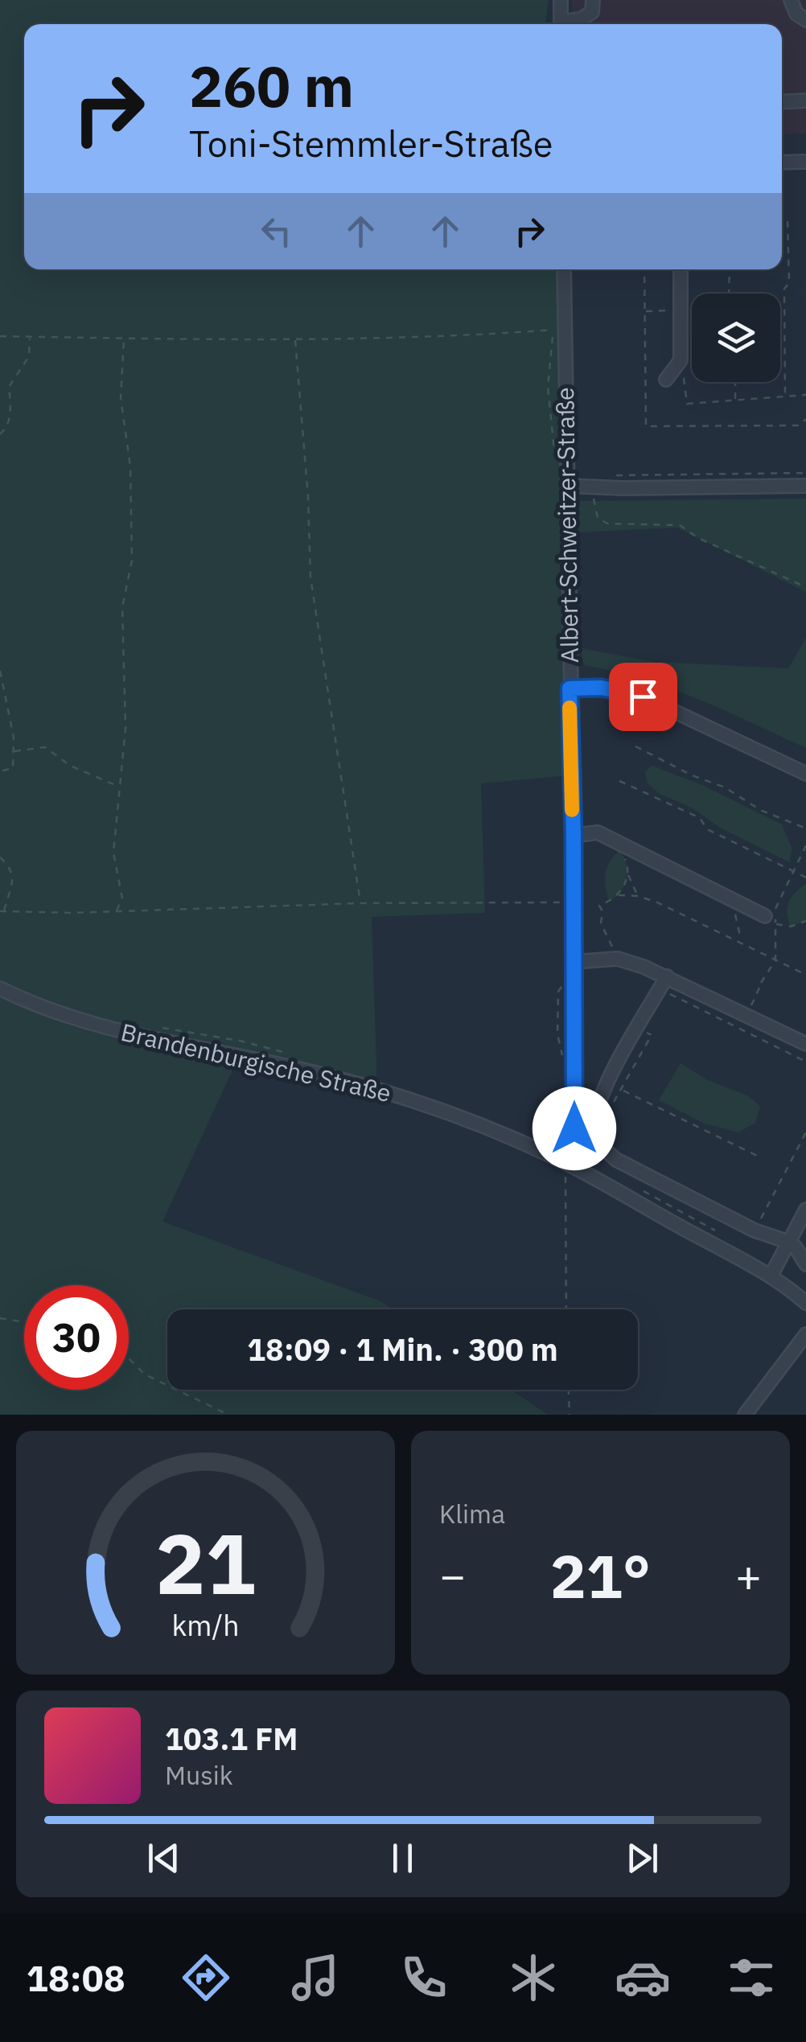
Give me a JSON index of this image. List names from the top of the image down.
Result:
{
  "streets": {
    "street": ["Albert-Schweitzer-Straße", "Brandenburgische Straße"]
  },
  "crossings": [
    ["Albert-Schweitzer-Straße", "Brandenburgische Straße"]
  ],
  "page": {
    "turn": ["260 m", "Toni-Stemmler-Straße"],
    "limit": "30",
    "trip": "18:09 · 1 Min. · 300 m",
    "tile": "Klima",
    "heat": ["−", "21°", "+"],
    "song": ["103.1 FM", "Musik"],
    "tabs": "18:08",
    "gauge": ["21", "km/h"]
  }
}
